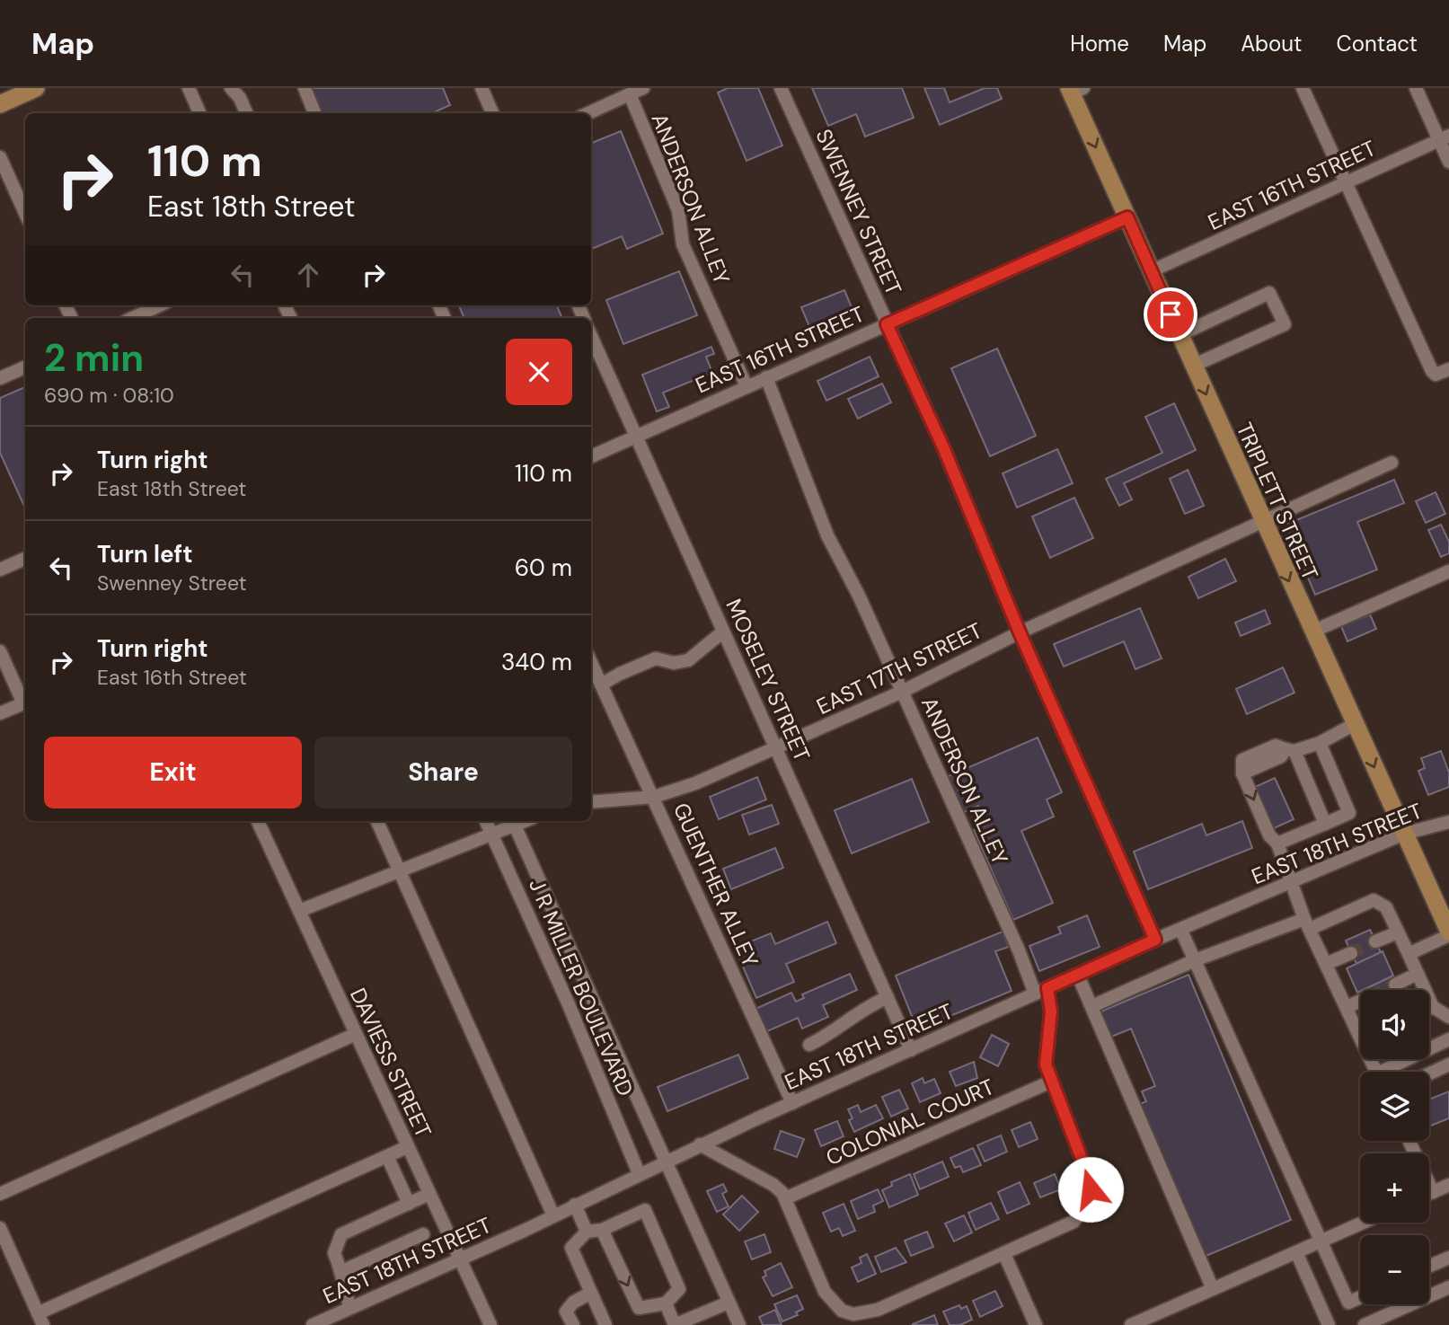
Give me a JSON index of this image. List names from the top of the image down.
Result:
{
  "streets": {
    "main road": ["TRIPLETT STREET"],
    "street": [
      "EAST 16TH STREET",
      "ANDERSON ALLEY",
      "SWENNEY STREET",
      "EAST 17TH STREET",
      "MOSELEY STREET",
      "EAST 18TH STREET",
      "GUENTHER ALLEY",
      "J R MILLER BOULEVARD",
      "DAVIESS STREET",
      "COLONIAL COURT"
    ]
  },
  "crossings": [
    ["EAST 16TH STREET", "ANDERSON ALLEY"],
    ["EAST 16TH STREET", "SWENNEY STREET"],
    ["EAST 16TH STREET", "TRIPLETT STREET"],
    ["EAST 16TH STREET", "MOSELEY STREET"],
    ["ANDERSON ALLEY", "EAST 17TH STREET"],
    ["ANDERSON ALLEY", "EAST 18TH STREET"],
    ["SWENNEY STREET", "EAST 17TH STREET"],
    ["SWENNEY STREET", "EAST 18TH STREET"],
    ["TRIPLETT STREET", "EAST 17TH STREET"],
    ["TRIPLETT STREET", "EAST 18TH STREET"],
    ["EAST 17TH STREET", "MOSELEY STREET"],
    ["EAST 17TH STREET", "GUENTHER ALLEY"],
    ["MOSELEY STREET", "EAST 18TH STREET"],
    ["EAST 18TH STREET", "GUENTHER ALLEY"],
    ["EAST 18TH STREET", "J R MILLER BOULEVARD"],
    ["EAST 18TH STREET", "DAVIESS STREET"]
  ],
  "one_way": ["TRIPLETT STREET"],
  "page": {
    "header": "Map",
    "nav": [
      "Home",
      "Map",
      "About",
      "Contact"
    ],
    "turn": ["110 m", "East 18th Street"],
    "heading": ["2 min", "690 m · 08:10"],
    "list": [
      {
        "name": "Turn right",
        "note": "East 18th Street",
        "value": "110 m"
      },
      {
        "name": "Turn left",
        "note": "Swenney Street",
        "value": "60 m"
      },
      {
        "name": "Turn right",
        "note": "East 16th Street",
        "value": "340 m"
      }
    ],
    "buttons": ["Exit", "Share"],
    "map_buttons": ["+", "−"]
  }
}
